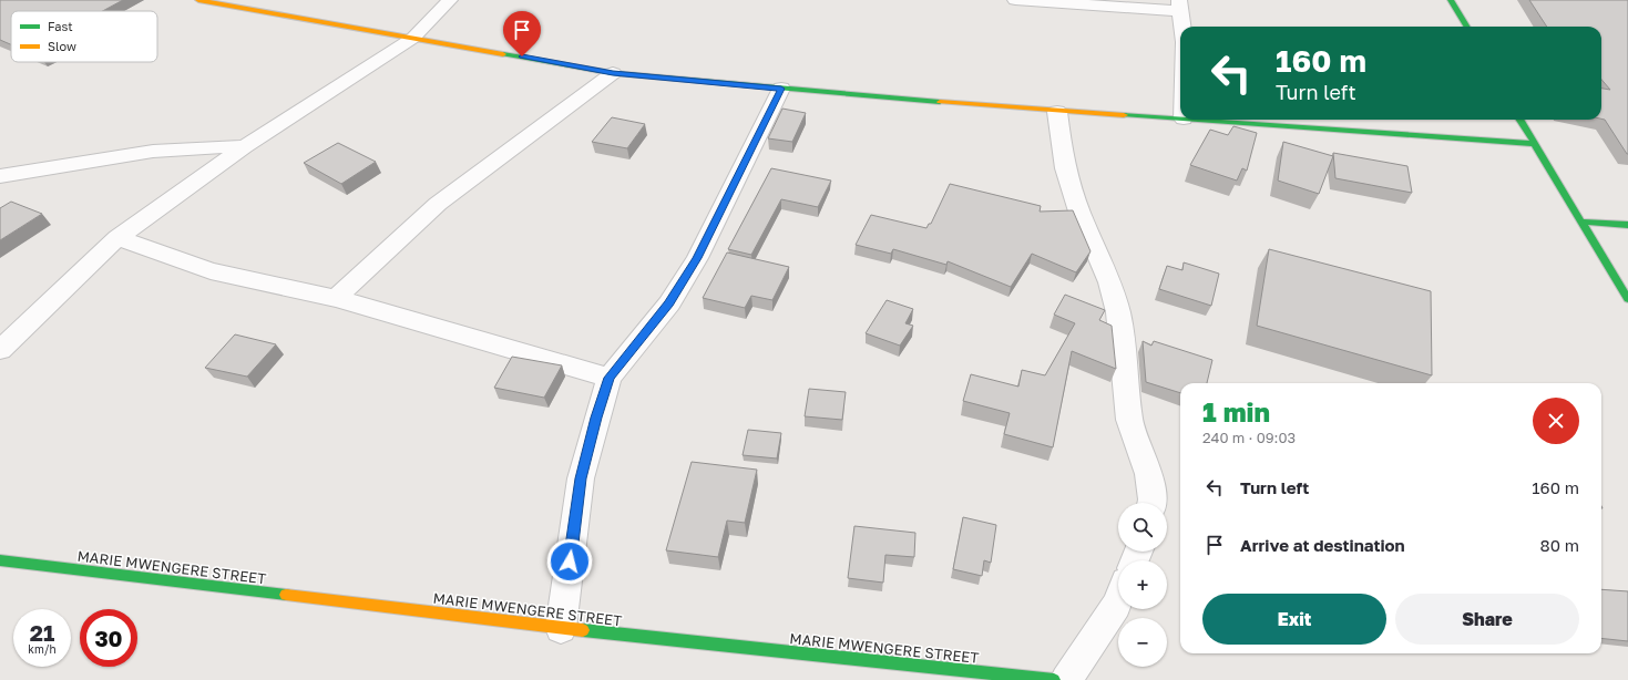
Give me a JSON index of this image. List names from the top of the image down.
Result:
{
  "streets": {
    "street": ["MARIE MWENGERE STREET"]
  },
  "legend": ["Fast", "Slow"],
  "page": {
    "turn": ["160 m", "Turn left"],
    "heading": ["1 min", "240 m · 09:03"],
    "list": [
      {
        "name": "Turn left",
        "value": "160 m"
      },
      {
        "name": "Arrive at destination",
        "value": "80 m"
      }
    ],
    "map_buttons": ["+", "−"],
    "buttons": ["Exit", "Share"],
    "speed": "21 km/h",
    "limit": "30"
  }
}
